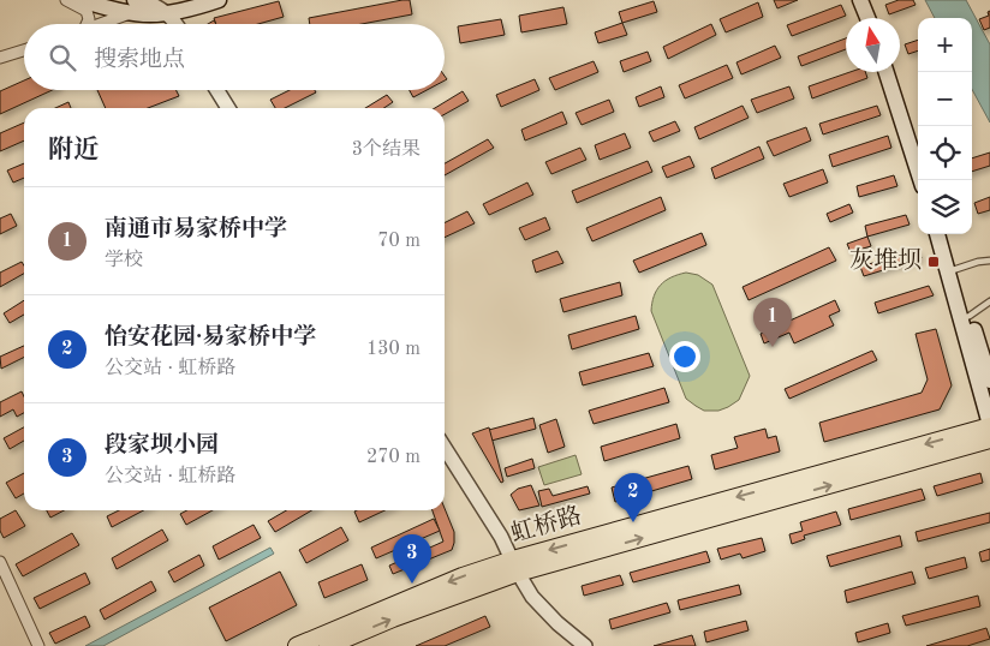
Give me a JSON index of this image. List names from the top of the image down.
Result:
{
  "streets": {
    "main road": ["虹桥路"]
  },
  "places": {
    "transit": ["灰堆坝"]
  },
  "north": "top",
  "page": {
    "map_buttons": ["+", "−"],
    "search": "搜索地点",
    "heading": ["附近", "3个结果"],
    "list": [
      {
        "mark": "1",
        "name": "南通市易家桥中学",
        "note": "学校",
        "value": "70 m"
      },
      {
        "mark": "2",
        "name": "怡安花园·易家桥中学",
        "note": "公交站 · 虹桥路",
        "value": "130 m"
      },
      {
        "mark": "3",
        "name": "段家坝小园",
        "note": "公交站 · 虹桥路",
        "value": "270 m"
      }
    ],
    "pins": ["1", "2", "3"]
  }
}
